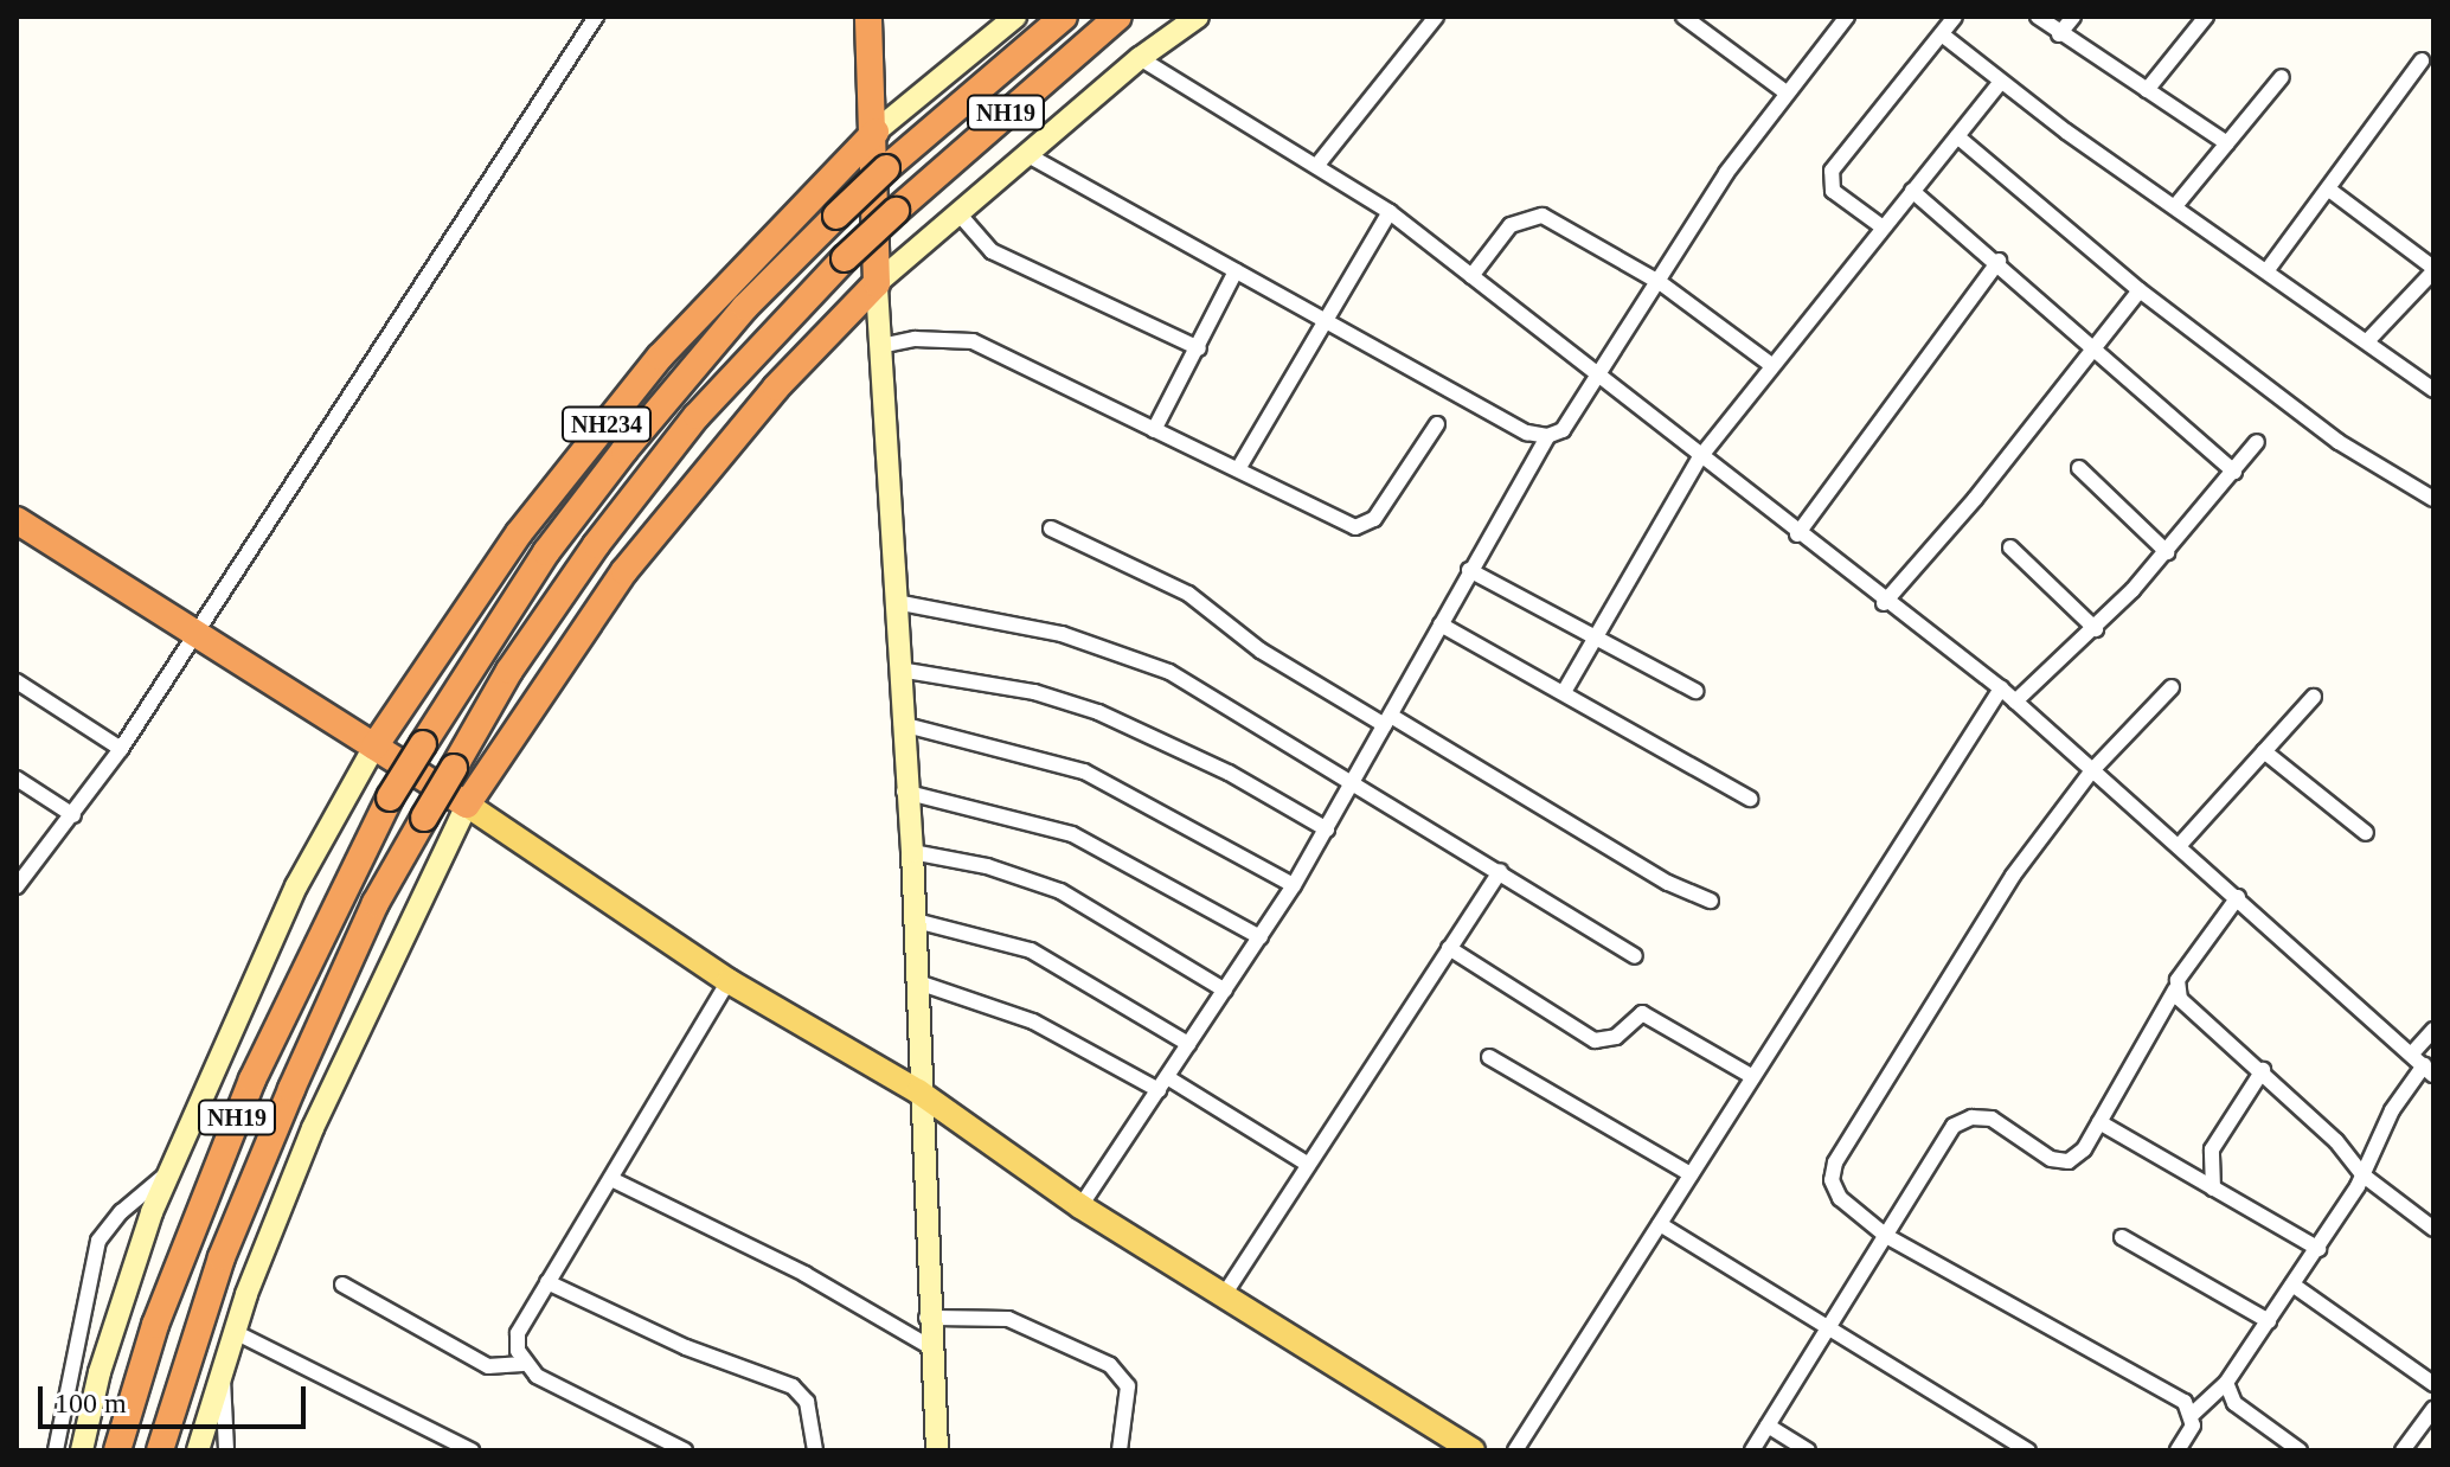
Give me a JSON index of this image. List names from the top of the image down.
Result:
{
  "streets": {
    "highway": ["NH19", "NH234"]
  },
  "scale_bar": "100 m"
}
